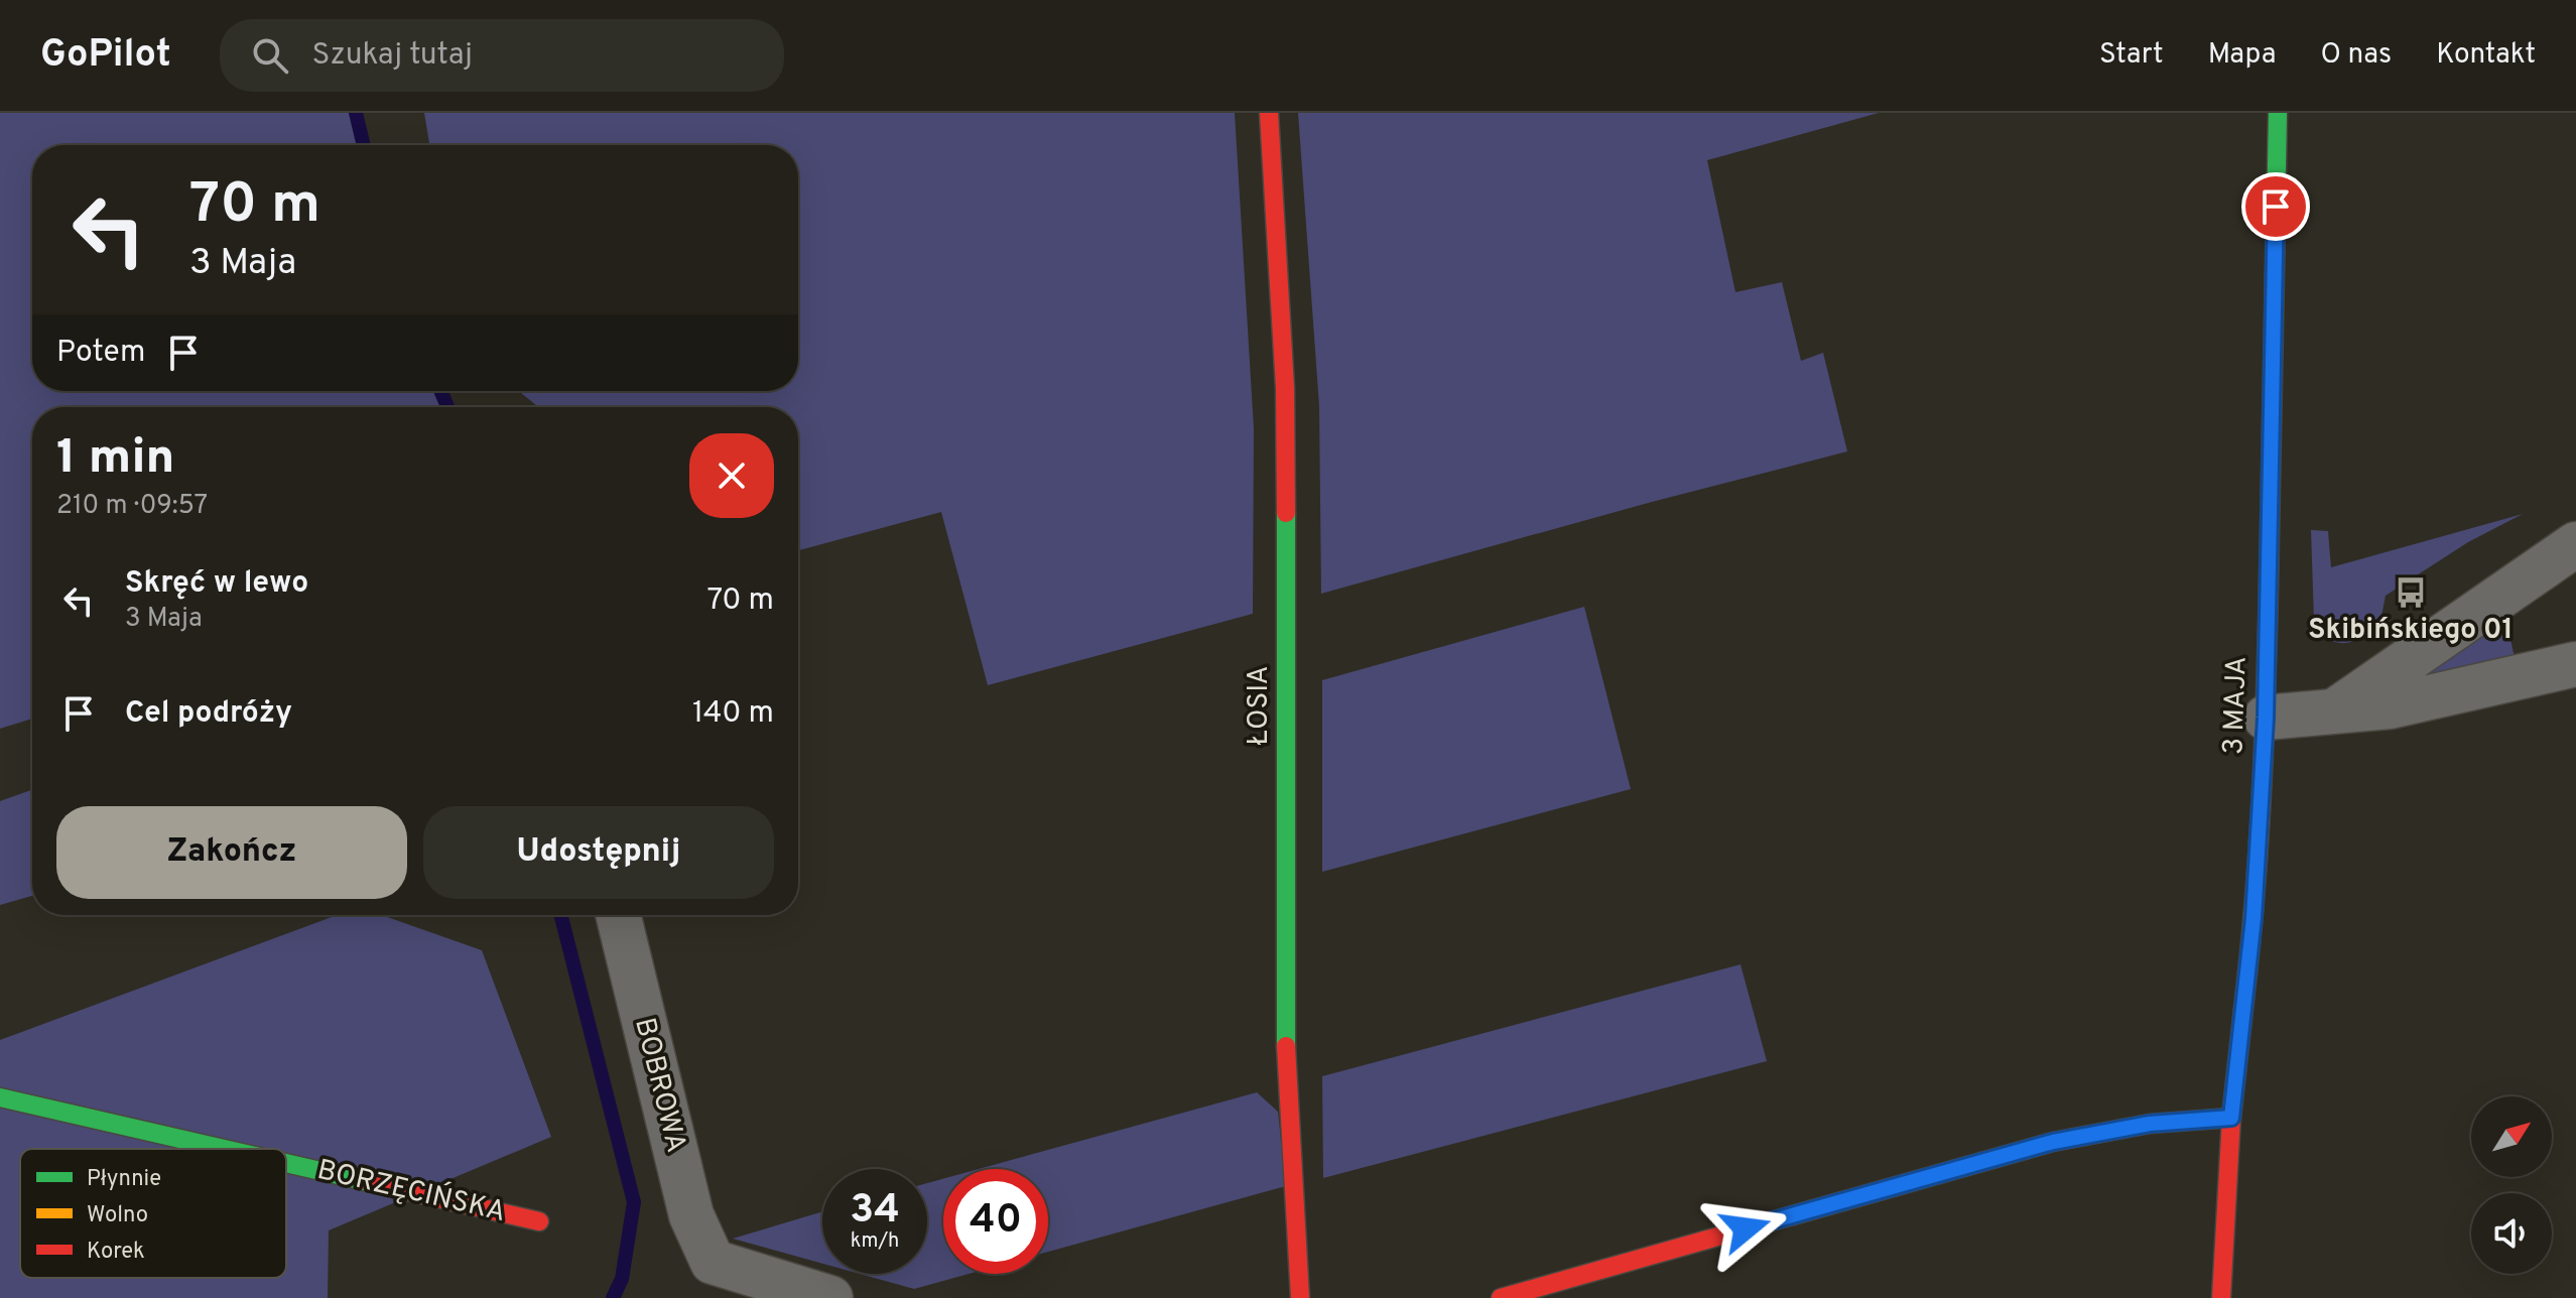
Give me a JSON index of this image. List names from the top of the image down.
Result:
{
  "streets": {
    "street": [
      "ŁOSIA",
      "3 MAJA",
      "BOBROWA",
      "BORZĘCIŃSKA"
    ]
  },
  "places": {
    "bus stop": ["Skibińskiego 01"]
  },
  "legend": ["Płynnie", "Wolno", "Korek"],
  "north": "top right",
  "page": {
    "header": "GoPilot",
    "search": "Szukaj tutaj",
    "nav": [
      "Start",
      "Mapa",
      "O nas",
      "Kontakt"
    ],
    "turn": ["70 m", "3 Maja"],
    "then": "Potem",
    "heading": ["1 min", "210 m · 09:57"],
    "list": [
      {
        "name": "Skręć w lewo",
        "note": "3 Maja",
        "value": "70 m"
      },
      {
        "name": "Cel podróży",
        "value": "140 m"
      }
    ],
    "buttons": ["Zakończ", "Udostępnij"],
    "speed": "34 km/h",
    "limit": "40"
  }
}
